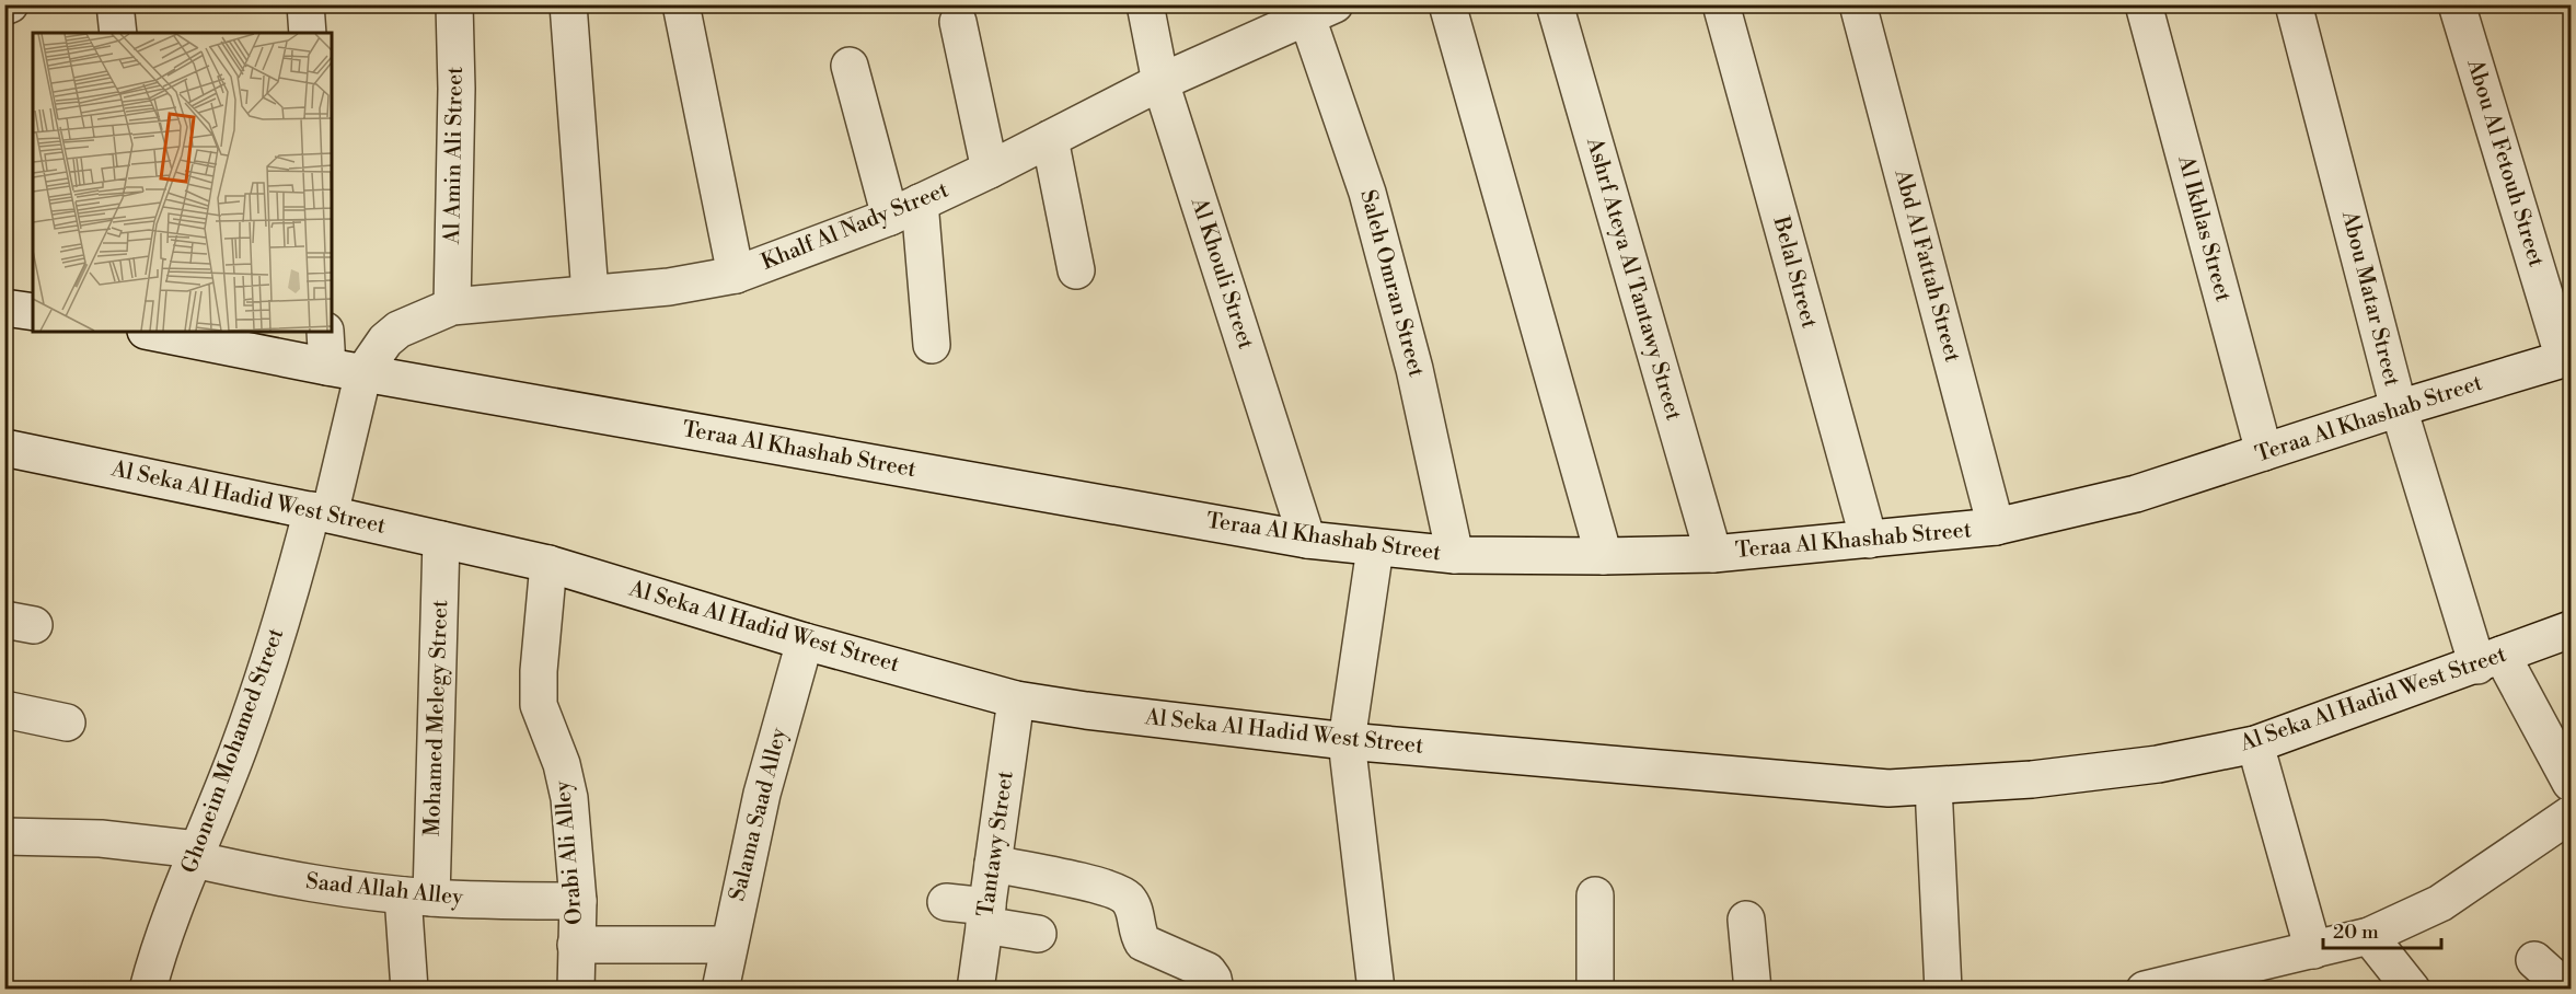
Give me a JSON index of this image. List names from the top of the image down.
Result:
{
  "streets": {
    "street": [
      "Al Amin Ali Street",
      "Abou Al Fetouh Street",
      "Khalf Al Nady Street",
      "Al Ikhlas Street",
      "Abd Al Fattah Street",
      "Belal Street",
      "Al Khouli Street",
      "Ashrf Ateya Al Tantawy Street",
      "Saleh Omran Street",
      "Abou Matar Street",
      "Teraa Al Khashab Street",
      "Al Seka Al Hadid West Street",
      "Mohamed Melegy Street",
      "Ghoneim Mohamed Street",
      "Salama Saad Alley",
      "Tantawy Street",
      "Orabi Ali Alley",
      "Saad Allah Alley"
    ]
  },
  "crossings": [
    ["Al Amin Ali Street", "Khalf Al Nady Street"],
    ["Abou Al Fetouh Street", "Teraa Al Khashab Street"],
    ["Khalf Al Nady Street", "Al Khouli Street"],
    ["Khalf Al Nady Street", "Saleh Omran Street"],
    ["Khalf Al Nady Street", "Teraa Al Khashab Street"],
    ["Khalf Al Nady Street", "Ghoneim Mohamed Street"],
    ["Al Ikhlas Street", "Teraa Al Khashab Street"],
    ["Abd Al Fattah Street", "Teraa Al Khashab Street"],
    ["Belal Street", "Teraa Al Khashab Street"],
    ["Al Khouli Street", "Teraa Al Khashab Street"],
    ["Ashrf Ateya Al Tantawy Street", "Teraa Al Khashab Street"],
    ["Saleh Omran Street", "Teraa Al Khashab Street"],
    ["Abou Matar Street", "Teraa Al Khashab Street"],
    ["Abou Matar Street", "Al Seka Al Hadid West Street"],
    ["Teraa Al Khashab Street", "Ghoneim Mohamed Street"],
    ["Al Seka Al Hadid West Street", "Mohamed Melegy Street"],
    ["Al Seka Al Hadid West Street", "Ghoneim Mohamed Street"],
    ["Al Seka Al Hadid West Street", "Salama Saad Alley"],
    ["Al Seka Al Hadid West Street", "Tantawy Street"],
    ["Al Seka Al Hadid West Street", "Orabi Ali Alley"],
    ["Mohamed Melegy Street", "Saad Allah Alley"],
    ["Ghoneim Mohamed Street", "Saad Allah Alley"],
    ["Orabi Ali Alley", "Saad Allah Alley"]
  ],
  "scale_bar": "20 m"
}
